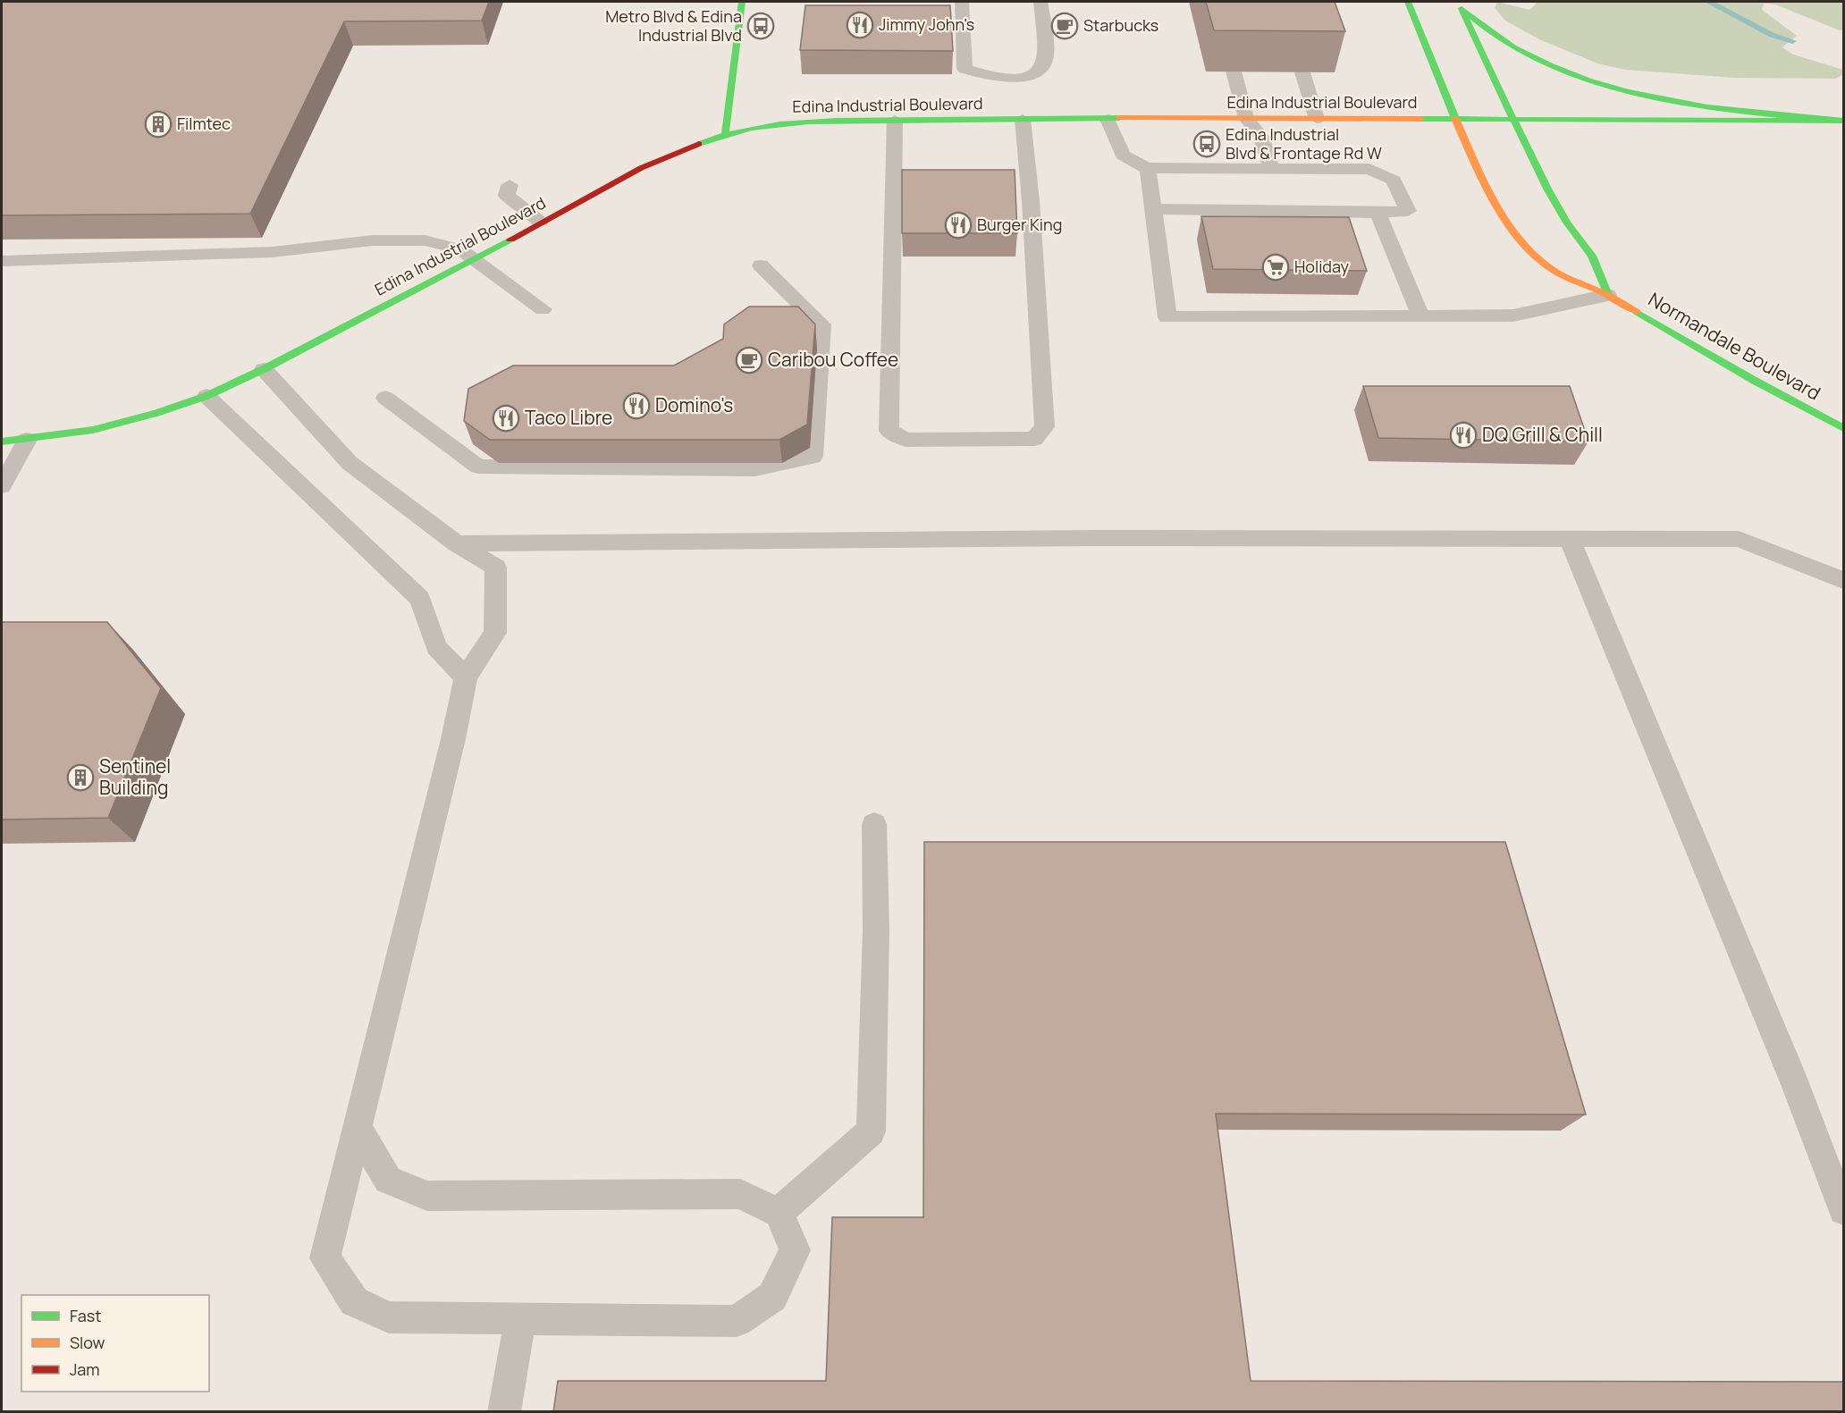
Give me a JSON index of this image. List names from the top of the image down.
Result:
{
  "streets": {
    "main road": ["Edina Industrial Boulevard", "Normandale Boulevard"]
  },
  "crossings": [
    ["Edina Industrial Boulevard", "Normandale Boulevard"]
  ],
  "places": {
    "restaurant": [
      "Jimmy John's",
      "Burger King",
      "Domino's",
      "Taco Libre",
      "DQ Grill & Chill"
    ],
    "bus stop": ["Metro Blvd & Edina Industrial Blvd", "Edina Industrial Blvd & Frontage Rd W"],
    "cafe": ["Starbucks", "Caribou Coffee"],
    "building": ["Filmtec", "Sentinel Building"],
    "supermarket": ["Holiday"]
  },
  "legend": ["Fast", "Slow", "Jam"]
}
